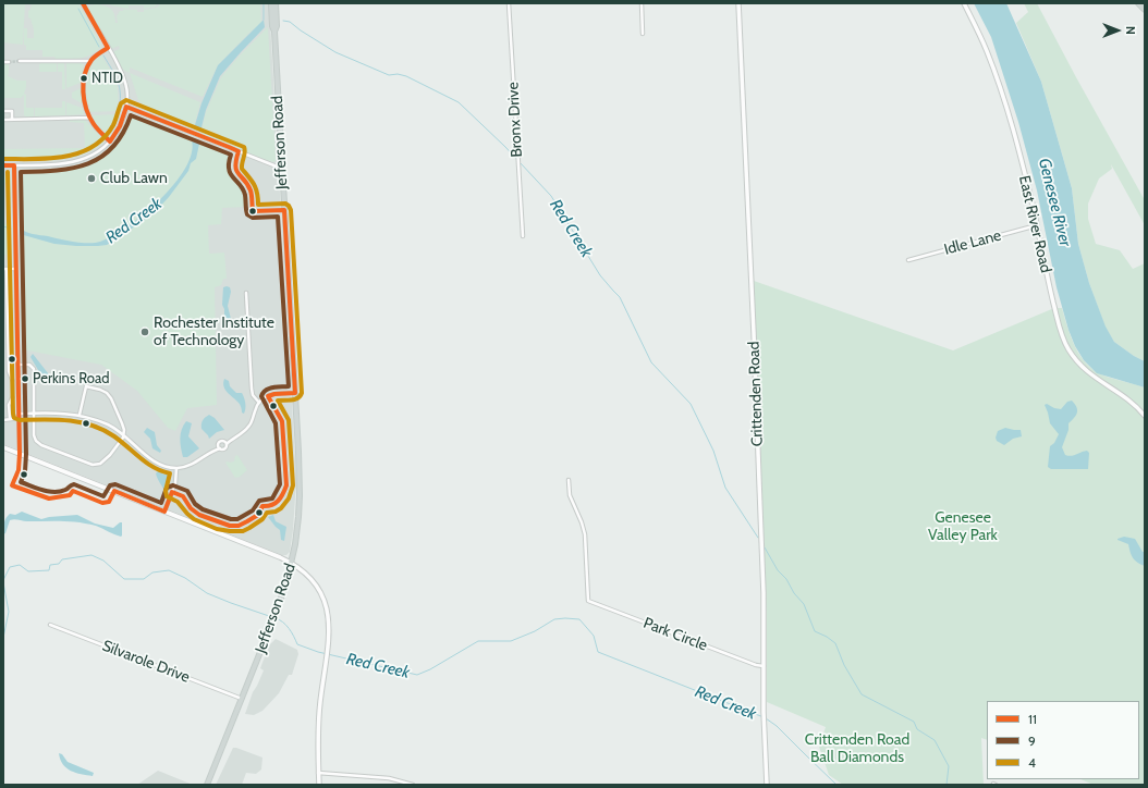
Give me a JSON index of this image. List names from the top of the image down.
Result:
{
  "streets": {
    "main road": ["Jefferson Road"],
    "street": [
      "Bronx Drive",
      "East River Road",
      "Idle Lane",
      "Crittenden Road",
      "Park Circle",
      "Silvarole Drive"
    ]
  },
  "crossings": [
    ["Jefferson Road", "Silvarole Drive"],
    ["East River Road", "Idle Lane"],
    ["Crittenden Road", "Park Circle"]
  ],
  "water": ["Genesee River", "Red Creek"],
  "parks": ["Genesee Valley Park", "Crittenden Road Ball Diamonds"],
  "places": [
    "NTID",
    "Club Lawn",
    "Rochester Institute of Technology",
    "Perkins Road"
  ],
  "lines": ["transit line 11", "transit line 4", "transit line 9"],
  "legend": ["11", "9", "4"],
  "north": "right"
}
